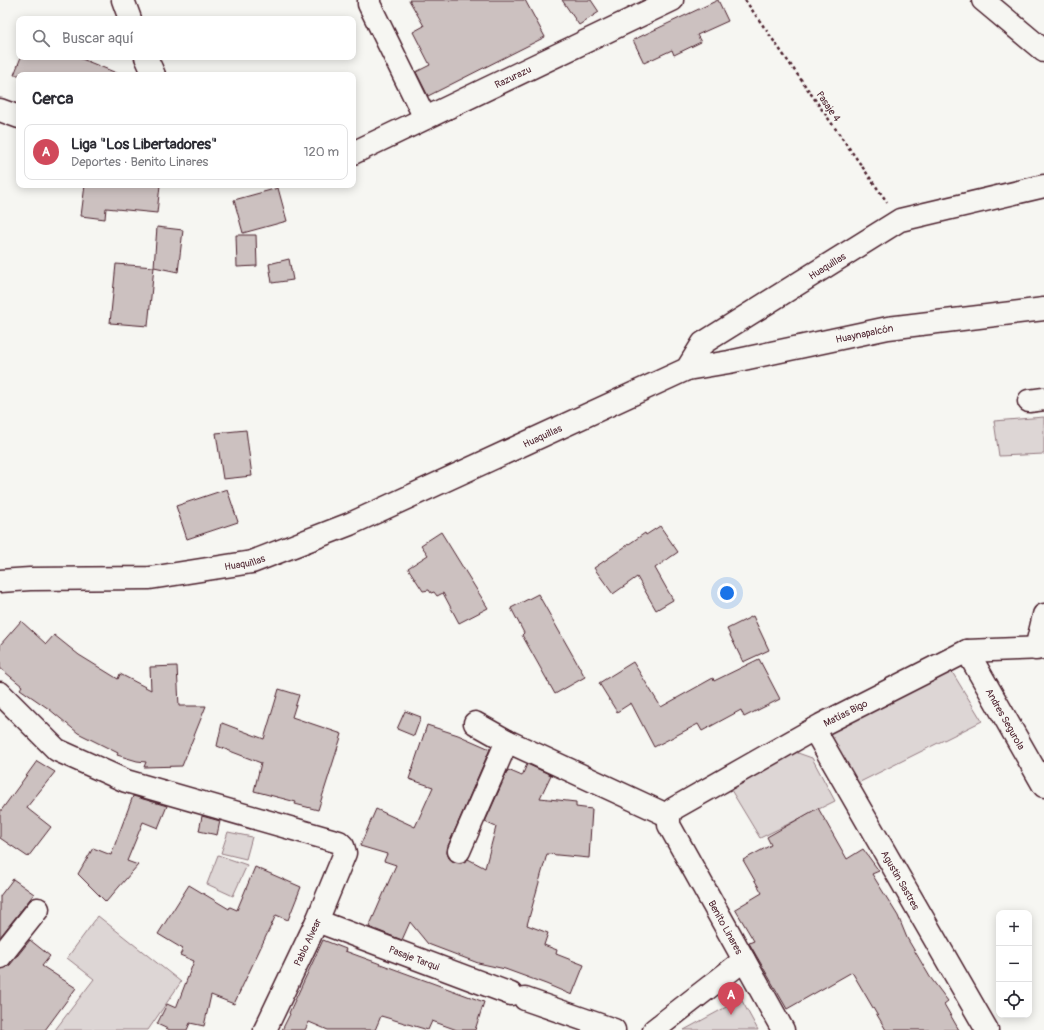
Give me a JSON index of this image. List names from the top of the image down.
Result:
{
  "streets": {
    "street": [
      "Razurazu",
      "Huaquillas",
      "Huaynapalcón",
      "Matías Bigo",
      "Andres Segurola",
      "Agustin Sastres",
      "Benito Linares",
      "Pablo Alvear",
      "Pasaje Tarqui"
    ],
    "path": ["Pasaje 4"]
  },
  "crossings": [
    ["Pasaje 4", "Huaquillas"],
    ["Huaquillas", "Huaynapalcón"],
    ["Matías Bigo", "Andres Segurola"],
    ["Matías Bigo", "Agustin Sastres"],
    ["Matías Bigo", "Benito Linares"],
    ["Pablo Alvear", "Pasaje Tarqui"]
  ],
  "page": {
    "search": "Buscar aquí",
    "heading": "Cerca",
    "list": [
      {
        "mark": "A",
        "name": "Liga \"Los Libertadores\"",
        "note": "Deportes · Benito Linares",
        "value": "120 m"
      }
    ],
    "map_buttons": ["+", "−"],
    "pins": "A"
  }
}
